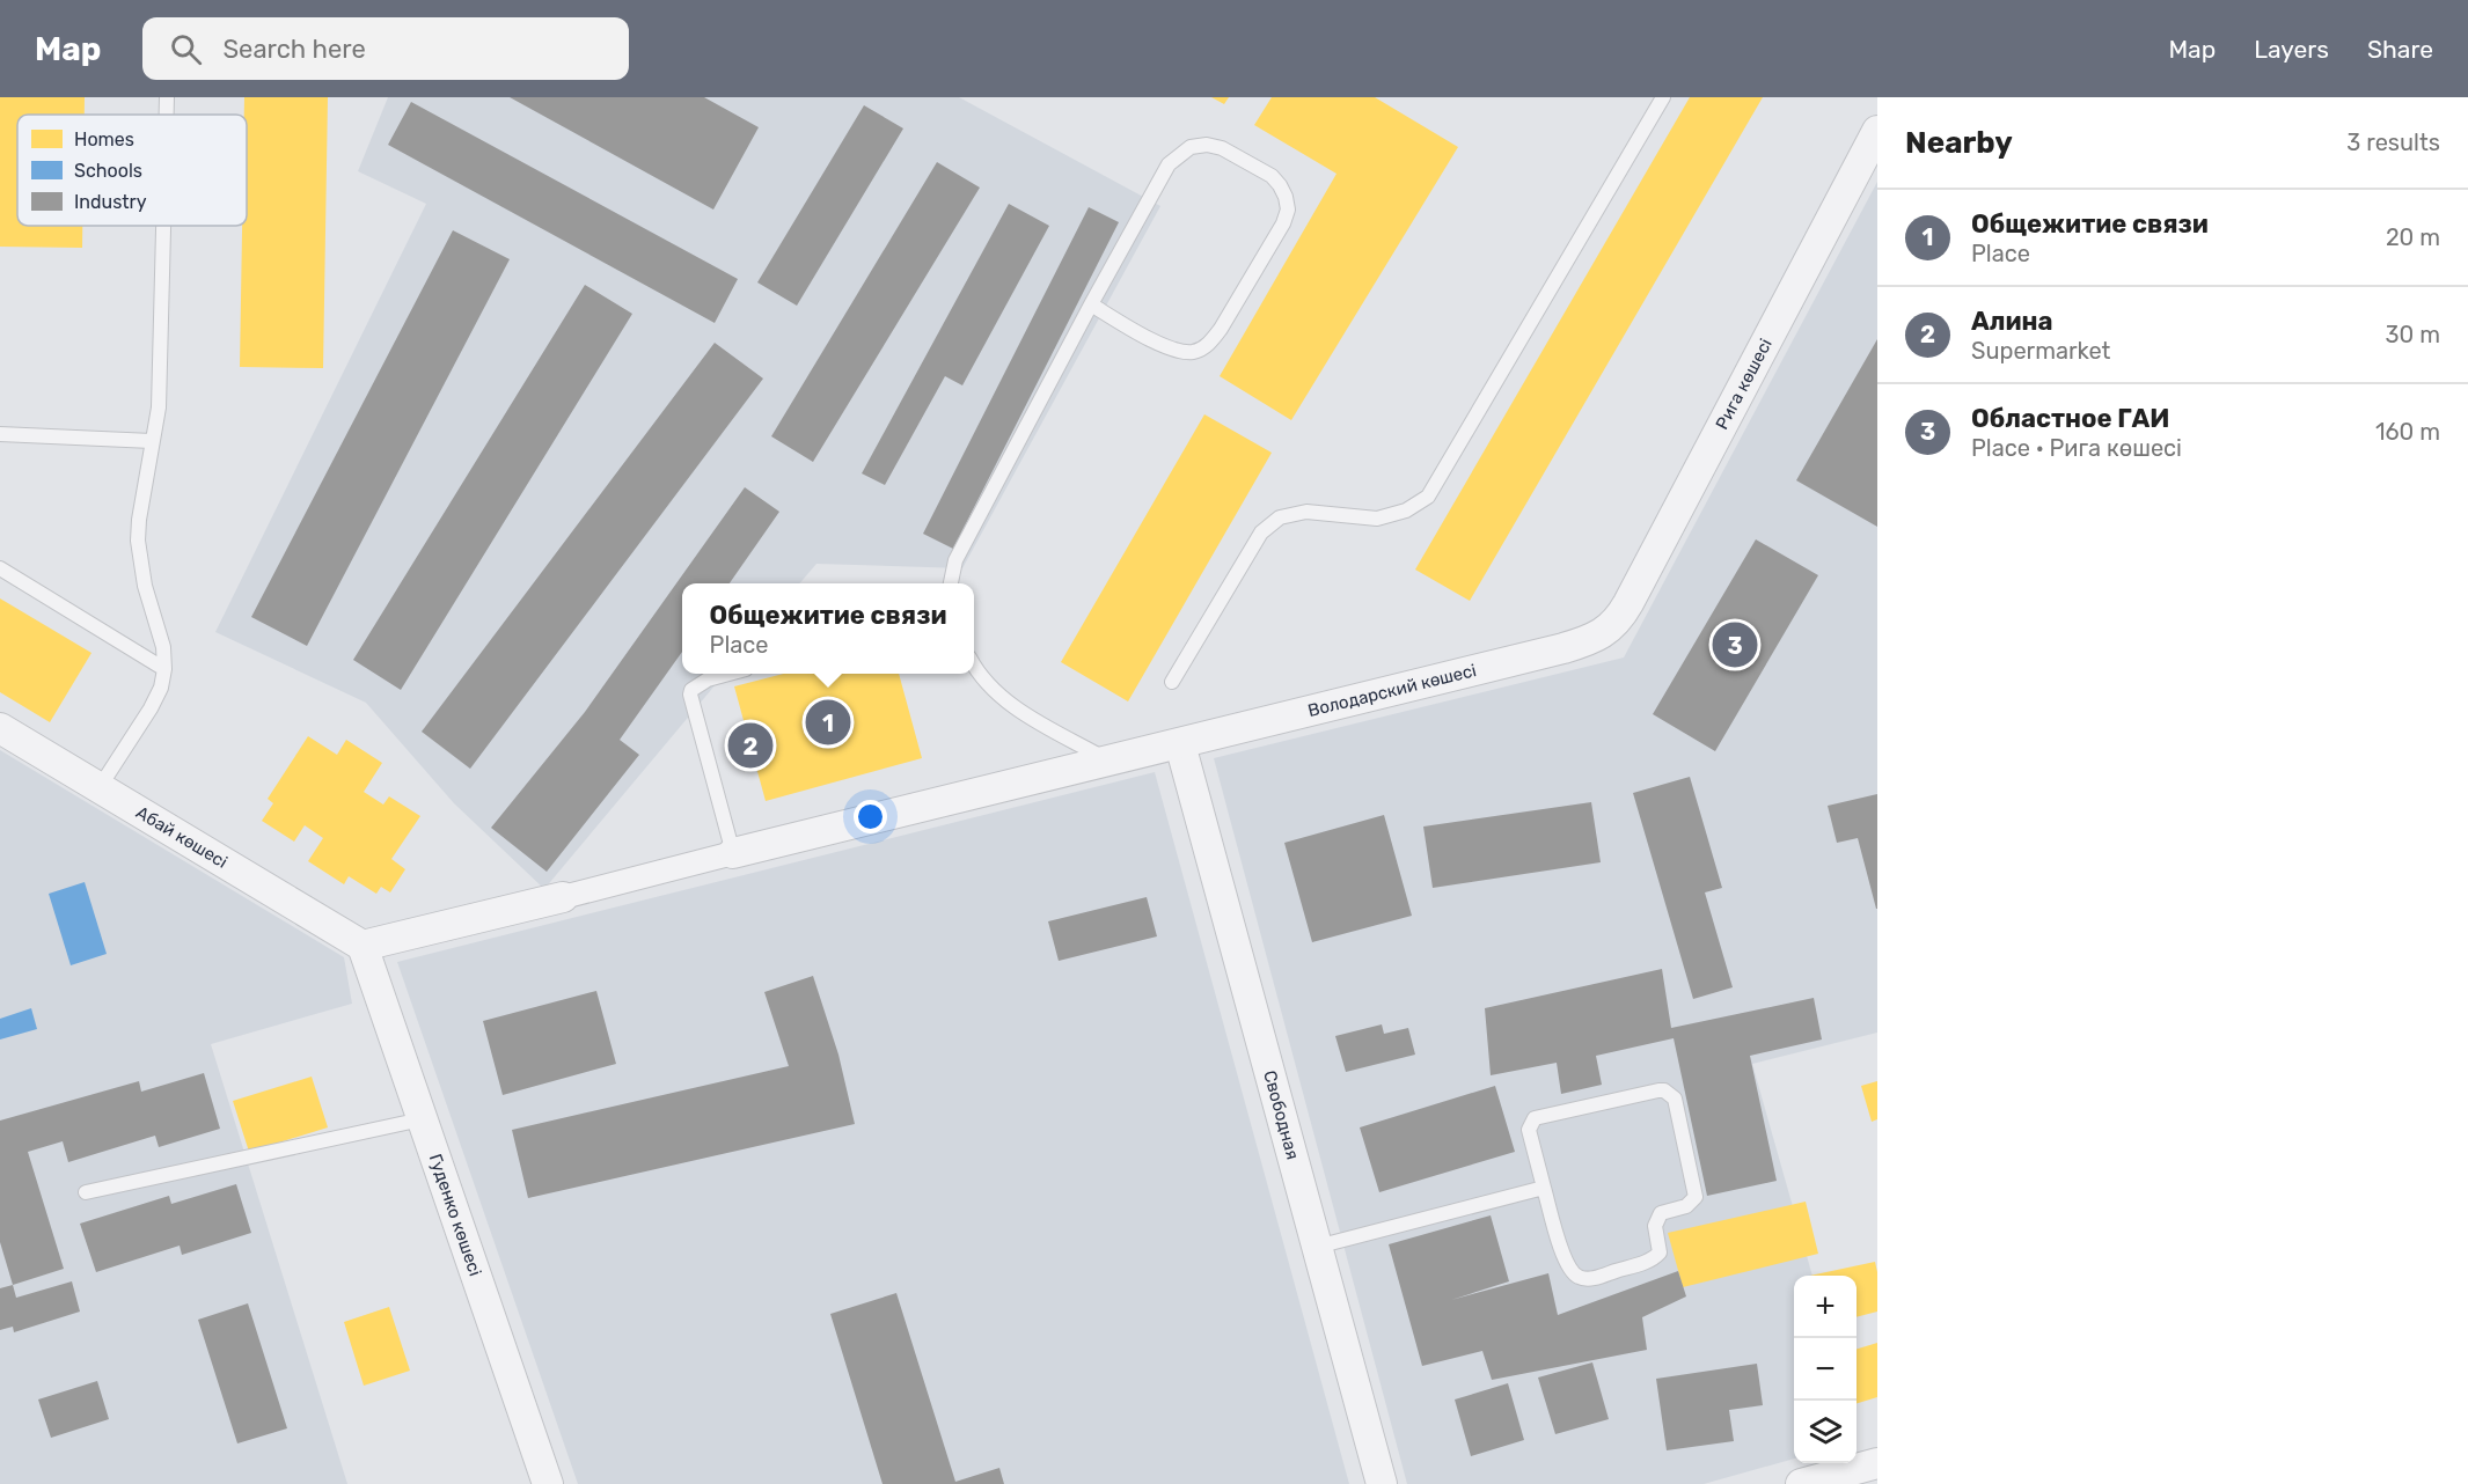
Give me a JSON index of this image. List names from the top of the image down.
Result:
{
  "streets": {
    "street": [
      "Рига көшесі",
      "Володарский көшесі",
      "Абай көшесі",
      "Свободная",
      "Гуденко көшесі"
    ]
  },
  "crossings": [
    ["Рига көшесі", "Володарский көшесі"],
    ["Володарский көшесі", "Свободная"],
    ["Абай көшесі", "Гуденко көшесі"]
  ],
  "legend": ["Homes", "Schools", "Industry"],
  "page": {
    "header": "Map",
    "search": "Search here",
    "nav": ["Map", "Layers", "Share"],
    "heading": ["Nearby", "3 results"],
    "list": [
      {
        "mark": "1",
        "name": "Общежитие связи",
        "note": "Place",
        "value": "20 m"
      },
      {
        "mark": "2",
        "name": "Алина",
        "note": "Supermarket",
        "value": "30 m"
      },
      {
        "mark": "3",
        "name": "Областное ГАИ",
        "note": "Place · Рига көшесі",
        "value": "160 m"
      }
    ],
    "popup": ["Общежитие связи", "Place"],
    "pins": ["3", "1", "2"],
    "map_buttons": ["+", "−"]
  }
}
